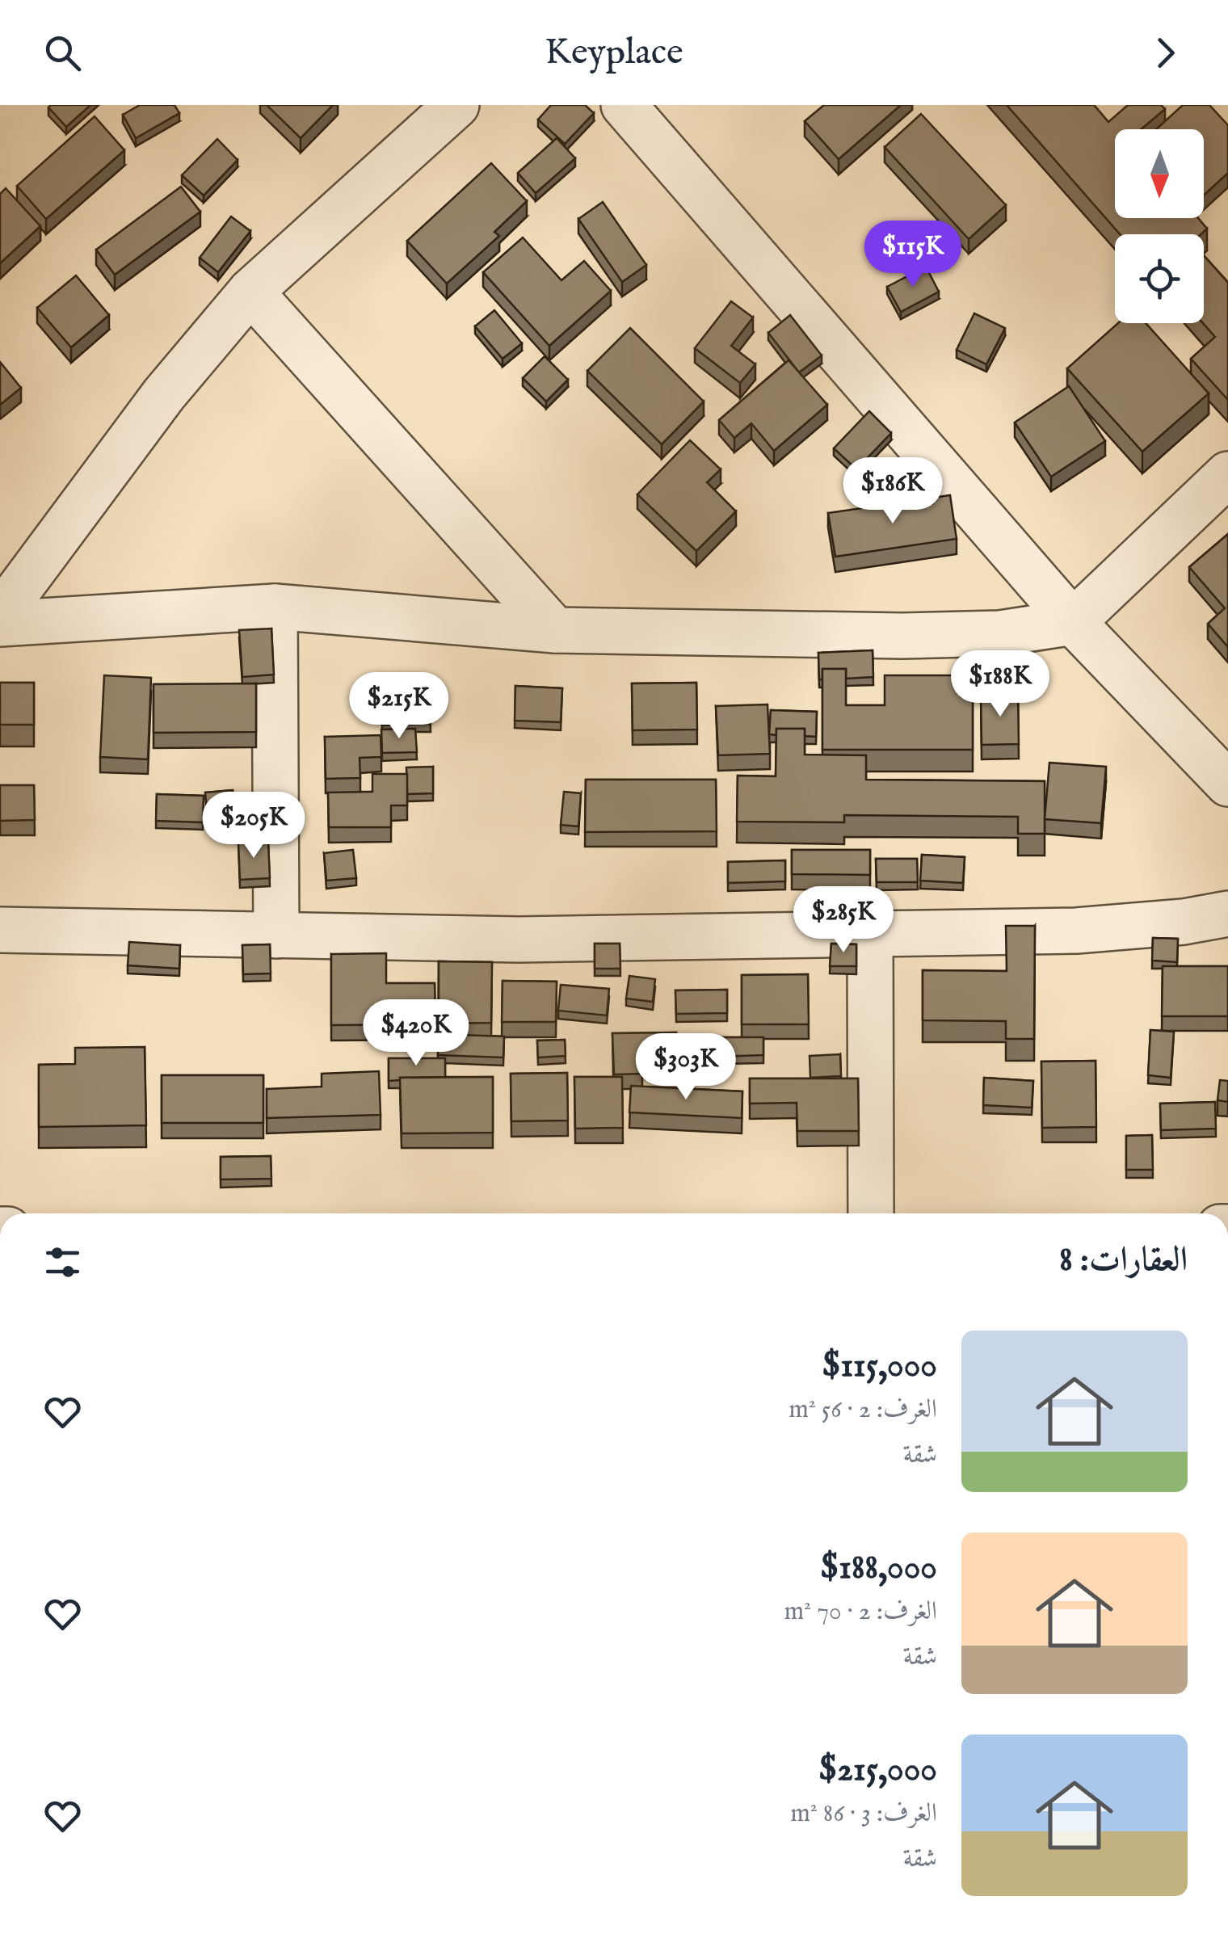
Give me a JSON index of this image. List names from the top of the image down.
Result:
{
  "north": "bottom",
  "page": {
    "header": "Keyplace",
    "price": [
      "$115K",
      "$186K",
      "$188K",
      "$215K",
      "$205K",
      "$285K",
      "$420K",
      "$303K"
    ],
    "heading": "العقارات: 8",
    "list": [
      {
        "name": "$115,000",
        "note": "الغرف: 2 · 56 m² · شقة"
      },
      {
        "name": "$188,000",
        "note": "الغرف: 2 · 70 m² · شقة"
      },
      {
        "name": "$215,000",
        "note": "الغرف: 3 · 86 m² · شقة"
      }
    ]
  }
}
